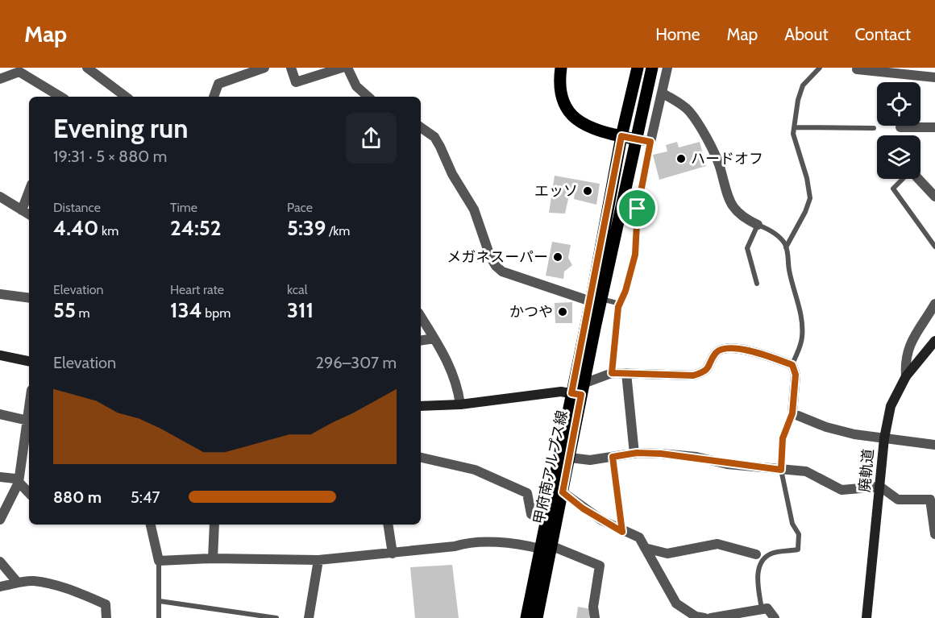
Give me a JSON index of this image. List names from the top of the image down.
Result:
{
  "streets": {
    "main road": ["甲府南アルプス線"],
    "street": ["廃軌道"]
  },
  "places": [
    "ハードオフ",
    "エッソ",
    "メガネスーパー",
    "かつや"
  ],
  "page": {
    "header": "Map",
    "nav": [
      "Home",
      "Map",
      "About",
      "Contact"
    ],
    "heading": ["Evening run", "19:31 · 5 × 880 m"],
    "stats": [
      ["Distance", "4.40 km"],
      ["Time", "24:52"],
      ["Pace", "5:39 /km"],
      ["Elevation", "55 m"],
      ["Heart rate", "134 bpm"],
      ["kcal", "311"]
    ],
    "chart": ["Elevation", "296–307 m"],
    "list": [
      {
        "name": "880 m",
        "note": "5:47"
      }
    ]
  }
}
